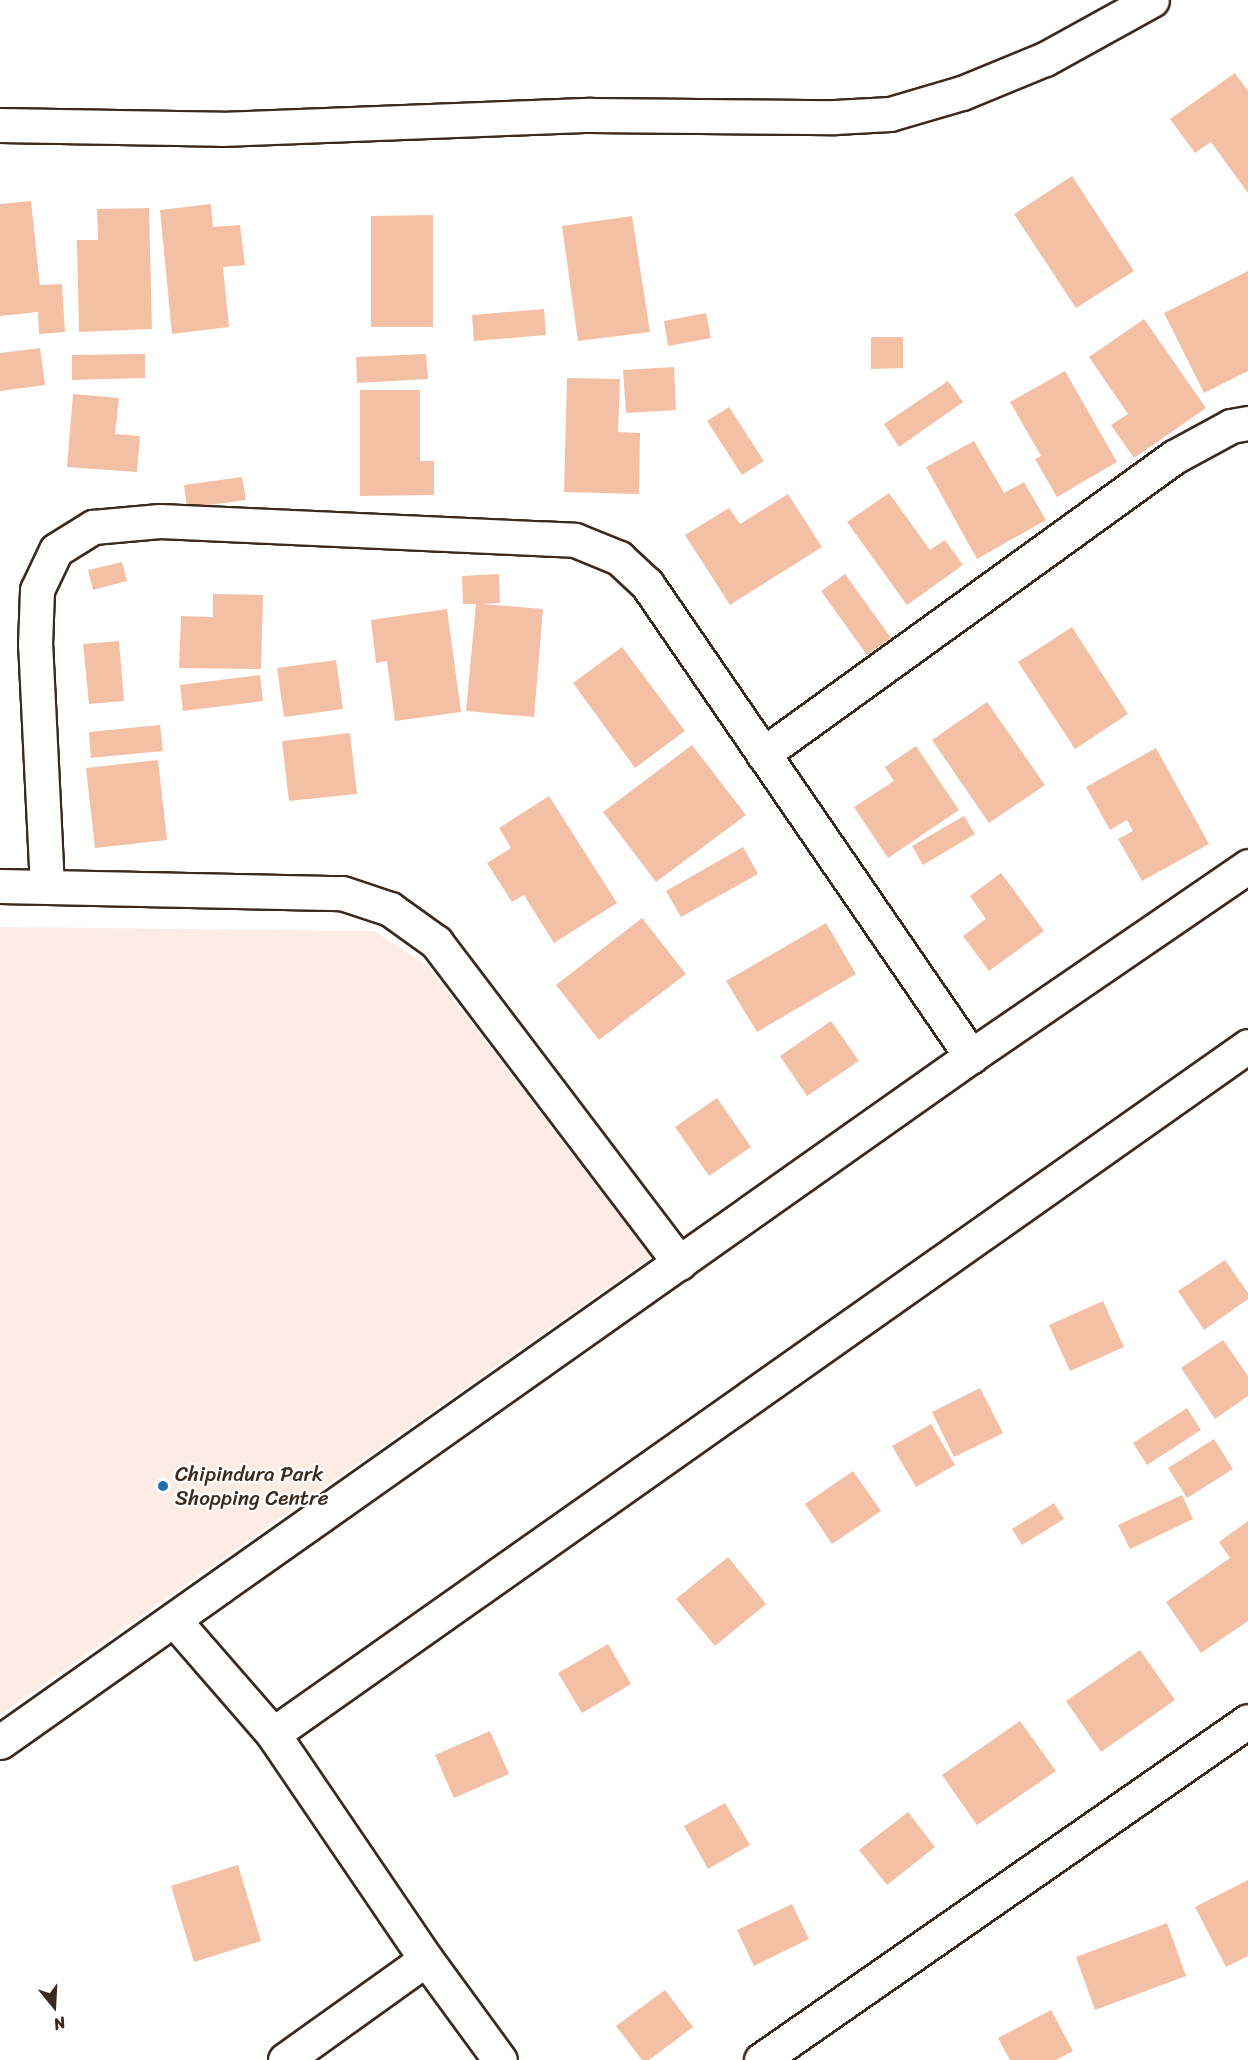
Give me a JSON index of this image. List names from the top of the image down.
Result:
{
  "places": ["Chipindura Park Shopping Centre"],
  "north": "bottom"
}
